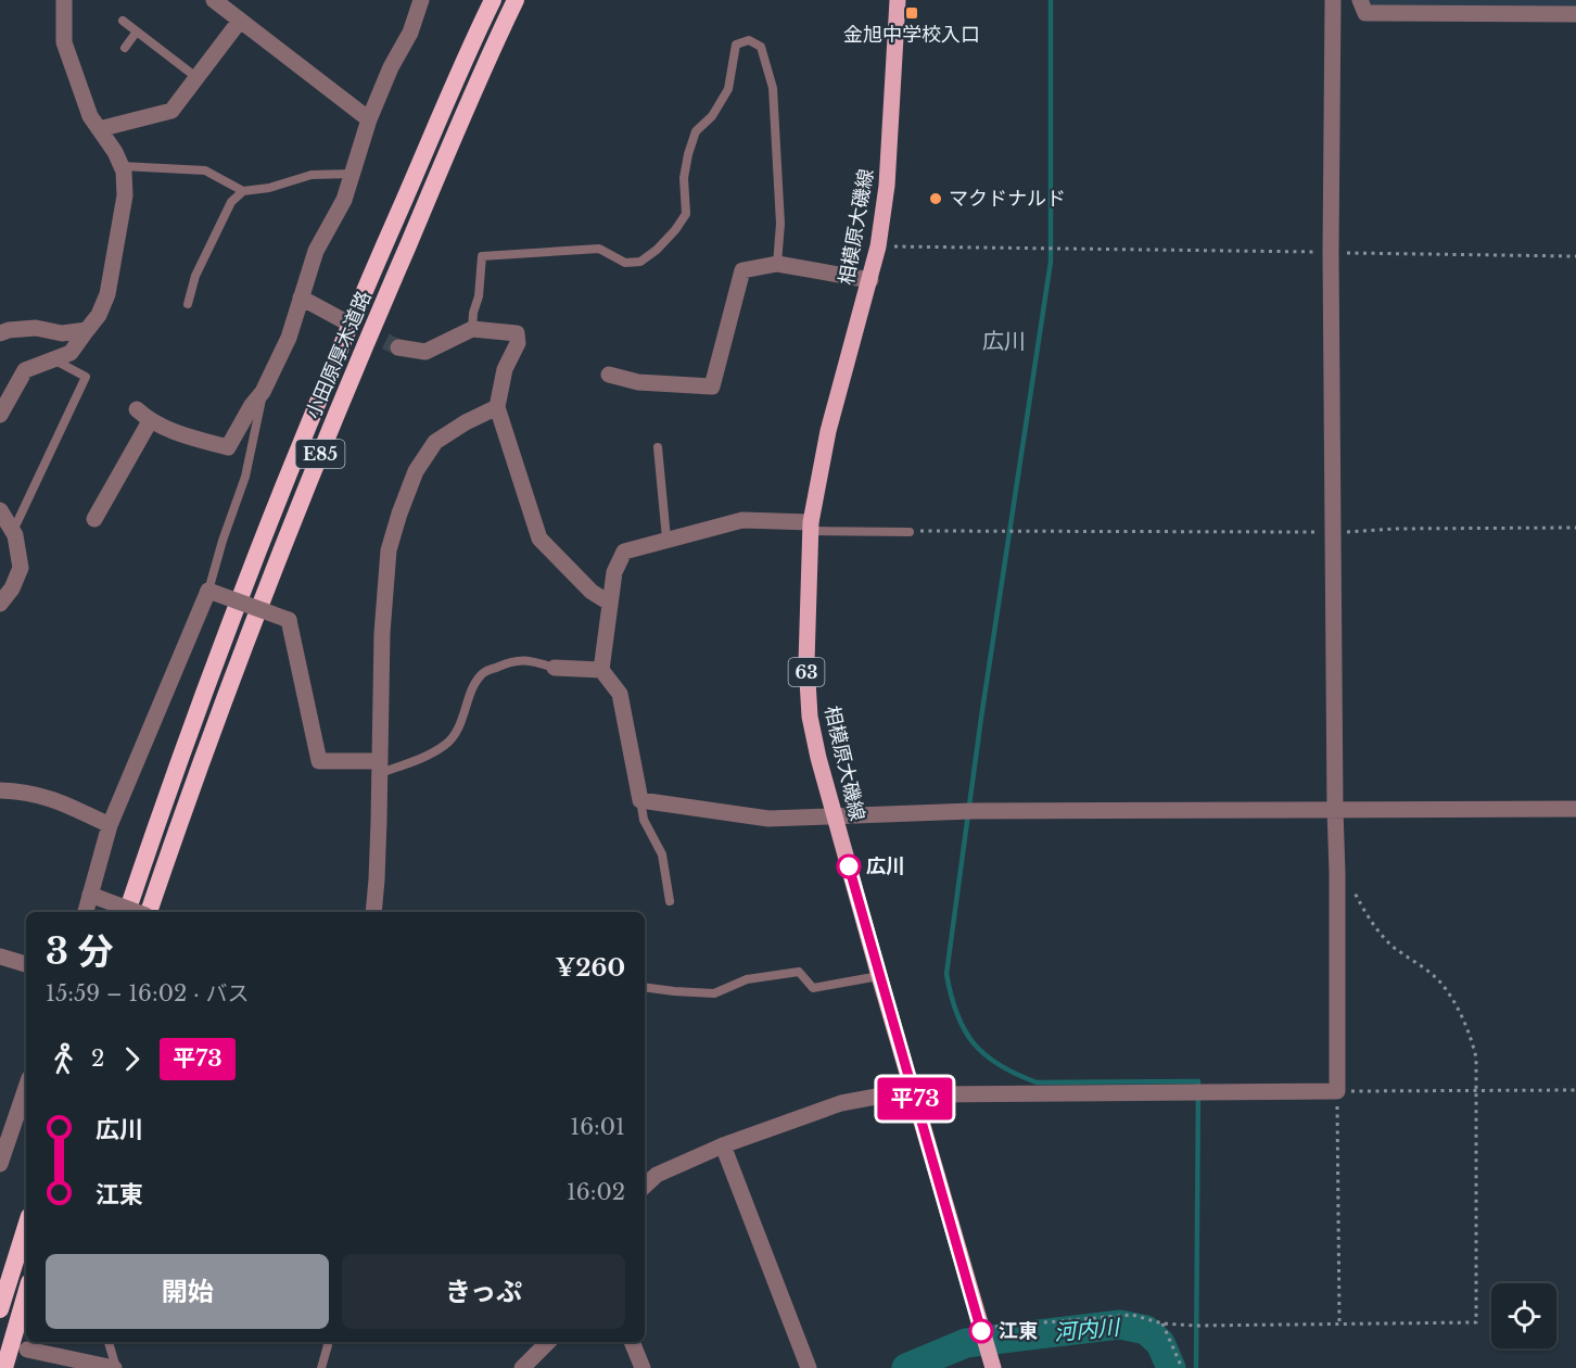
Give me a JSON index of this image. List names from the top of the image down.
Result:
{
  "streets": {
    "highway": ["小田原厚木道路", "E85"],
    "main road": ["相模原大磯線", "63"]
  },
  "districts": ["広川"],
  "water": ["河内川"],
  "places": {
    "transit": ["金旭中学校入口"],
    "other": ["マクドナルド", "広川", "江東"]
  },
  "lines": ["bus line 平73"],
  "page": {
    "on_map": "平73",
    "heading": ["3 分", "15:59 – 16:02 · バス", "¥260"],
    "legs": ["2", "平73"],
    "list": [
      {
        "name": "広川",
        "value": "16:01"
      },
      {
        "name": "江東",
        "value": "16:02"
      }
    ],
    "buttons": ["開始", "きっぷ"]
  }
}
